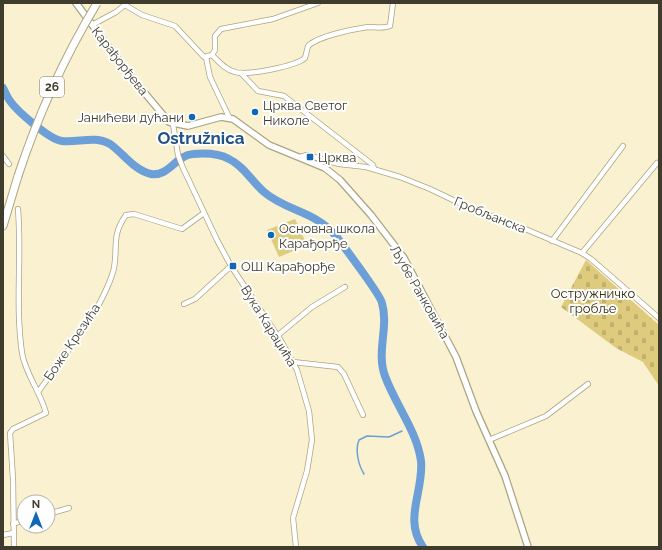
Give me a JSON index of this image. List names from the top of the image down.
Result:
{
  "streets": {
    "main road": ["26"],
    "street": [
      "Карађорђева",
      "Гробљанска",
      "Љубе Ранковића",
      "Вука Караџића",
      "Боже Крезића"
    ]
  },
  "crossings": [
    ["Карађорђева", "Вука Караџића"],
    ["Гробљанска", "Љубе Ранковића"],
    ["Вука Караџића", "Боже Крезића"]
  ],
  "districts": ["Ostružnica"],
  "parks": ["Остружничко гробље"],
  "places": {
    "other": ["Црква Светог Николе", "Јанићеви дућани", "Основна школа Карађорђе"],
    "transit": ["Црква", "ОШ Карађорђе"]
  },
  "north": "top"
}
